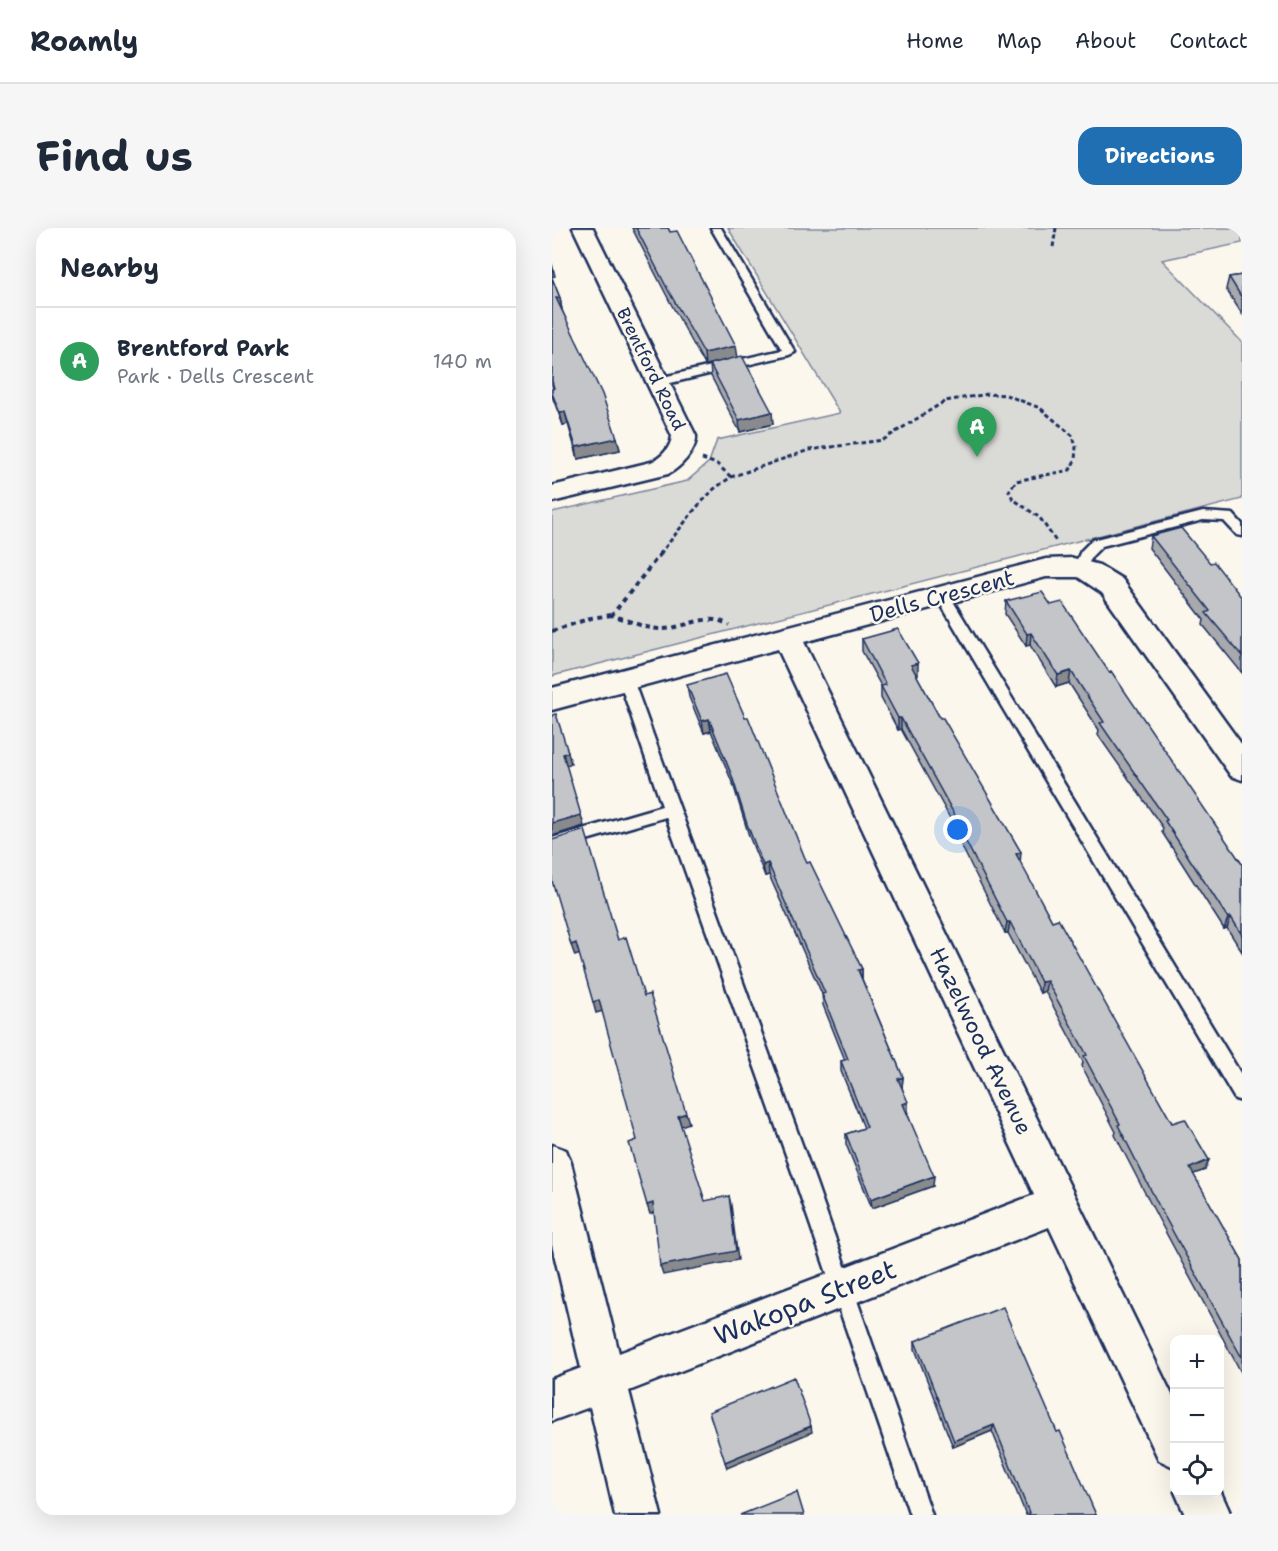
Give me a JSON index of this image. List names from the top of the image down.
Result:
{
  "streets": {
    "street": [
      "Brentford Road",
      "Dells Crescent",
      "Hazelwood Avenue",
      "Wakopa Street"
    ]
  },
  "crossings": [
    ["Dells Crescent", "Hazelwood Avenue"],
    ["Hazelwood Avenue", "Wakopa Street"]
  ],
  "page": {
    "header": "Roamly",
    "nav": [
      "Home",
      "Map",
      "About",
      "Contact"
    ],
    "buttons": "Directions",
    "title": "Find us",
    "heading": "Nearby",
    "list": [
      {
        "mark": "A",
        "name": "Brentford Park",
        "note": "Park · Dells Crescent",
        "value": "140 m"
      }
    ],
    "pins": "A",
    "map_buttons": ["+", "−"]
  }
}
